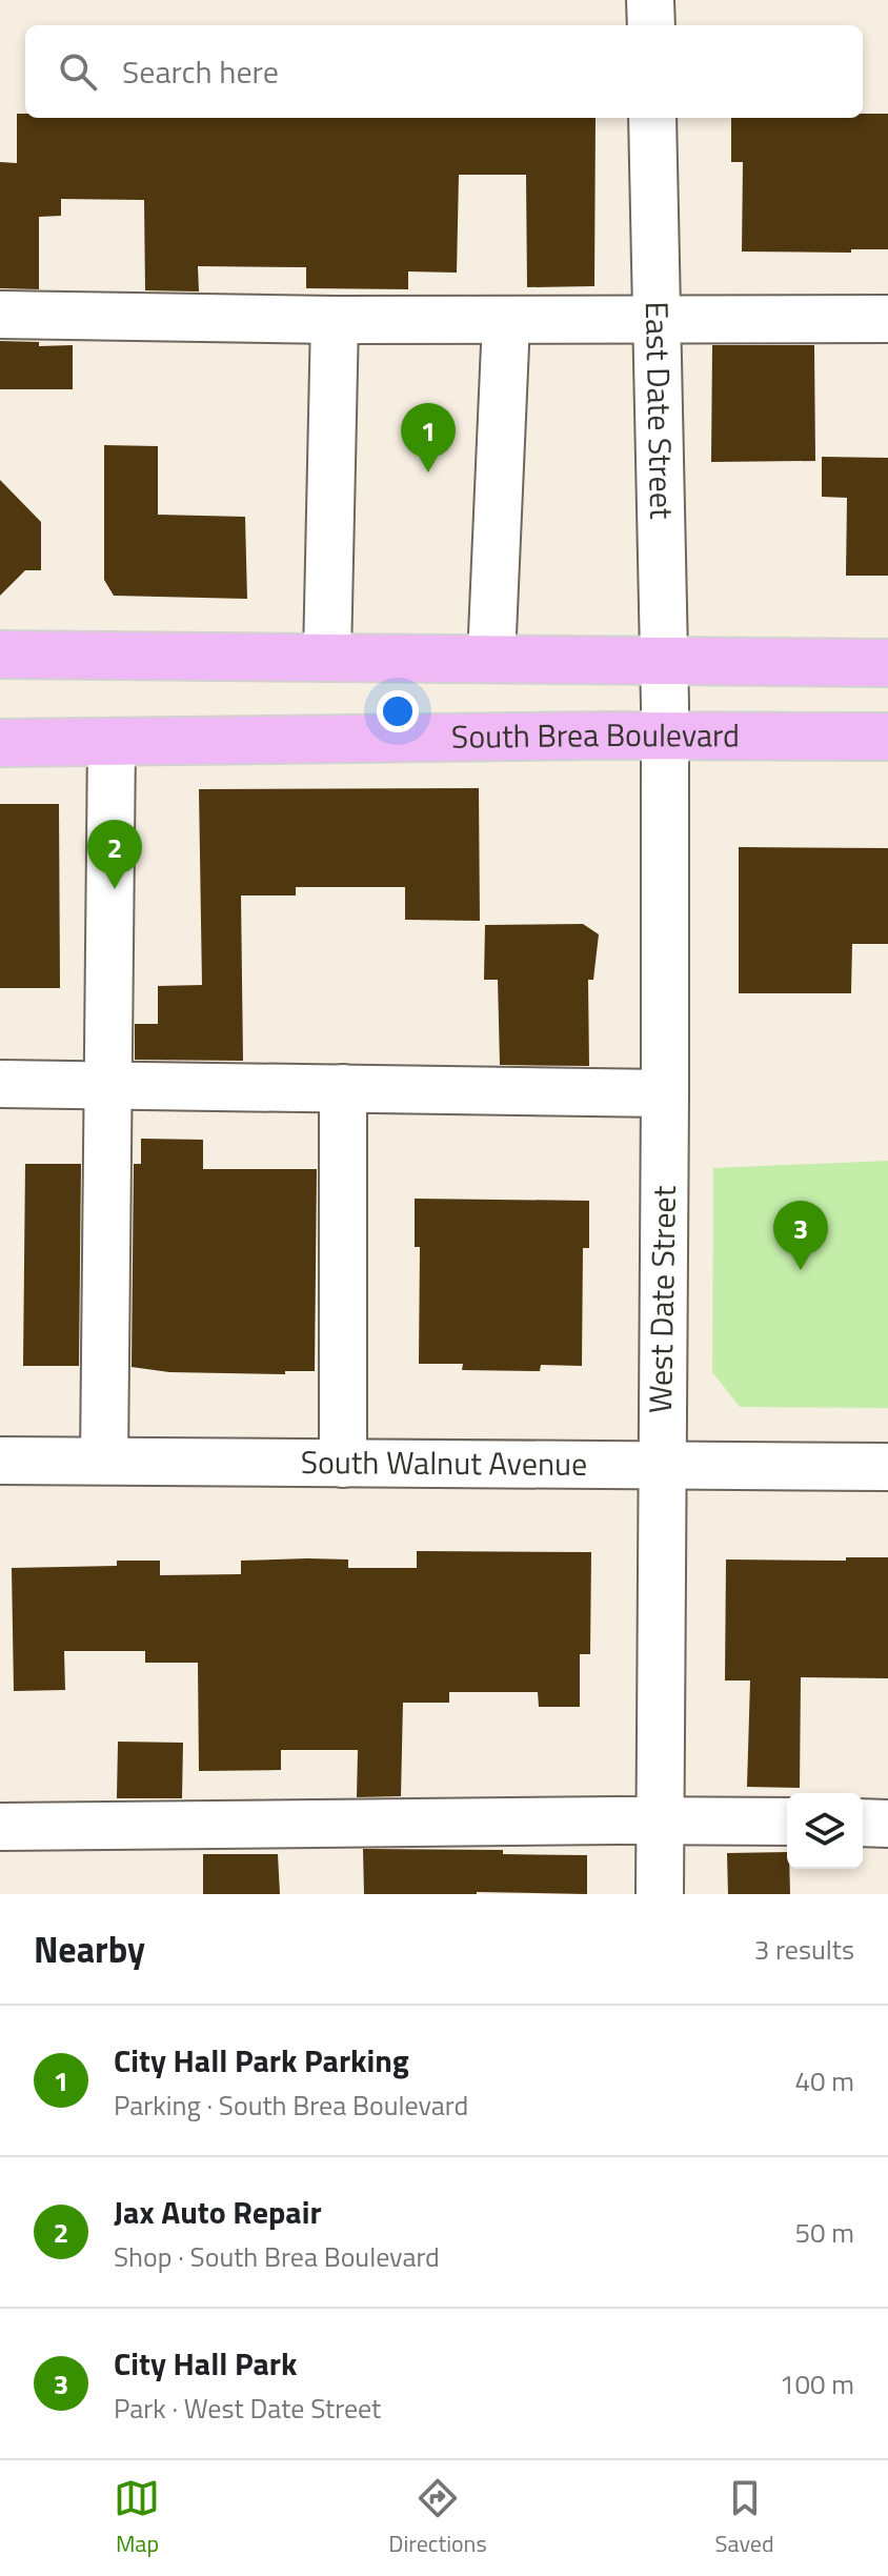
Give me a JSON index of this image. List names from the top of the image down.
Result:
{
  "streets": {
    "main road": ["South Brea Boulevard"],
    "street": ["East Date Street", "West Date Street", "South Walnut Avenue"]
  },
  "crossings": [
    ["East Date Street", "South Brea Boulevard"],
    ["East Date Street", "West Date Street"],
    ["South Brea Boulevard", "West Date Street"],
    ["West Date Street", "South Walnut Avenue"]
  ],
  "page": {
    "search": "Search here",
    "pins": ["1", "2", "3"],
    "heading": ["Nearby", "3 results"],
    "list": [
      {
        "mark": "1",
        "name": "City Hall Park Parking",
        "note": "Parking · South Brea Boulevard",
        "value": "40 m"
      },
      {
        "mark": "2",
        "name": "Jax Auto Repair",
        "note": "Shop · South Brea Boulevard",
        "value": "50 m"
      },
      {
        "mark": "3",
        "name": "City Hall Park",
        "note": "Park · West Date Street",
        "value": "100 m"
      }
    ],
    "nav": ["Map", "Directions", "Saved"]
  }
}
